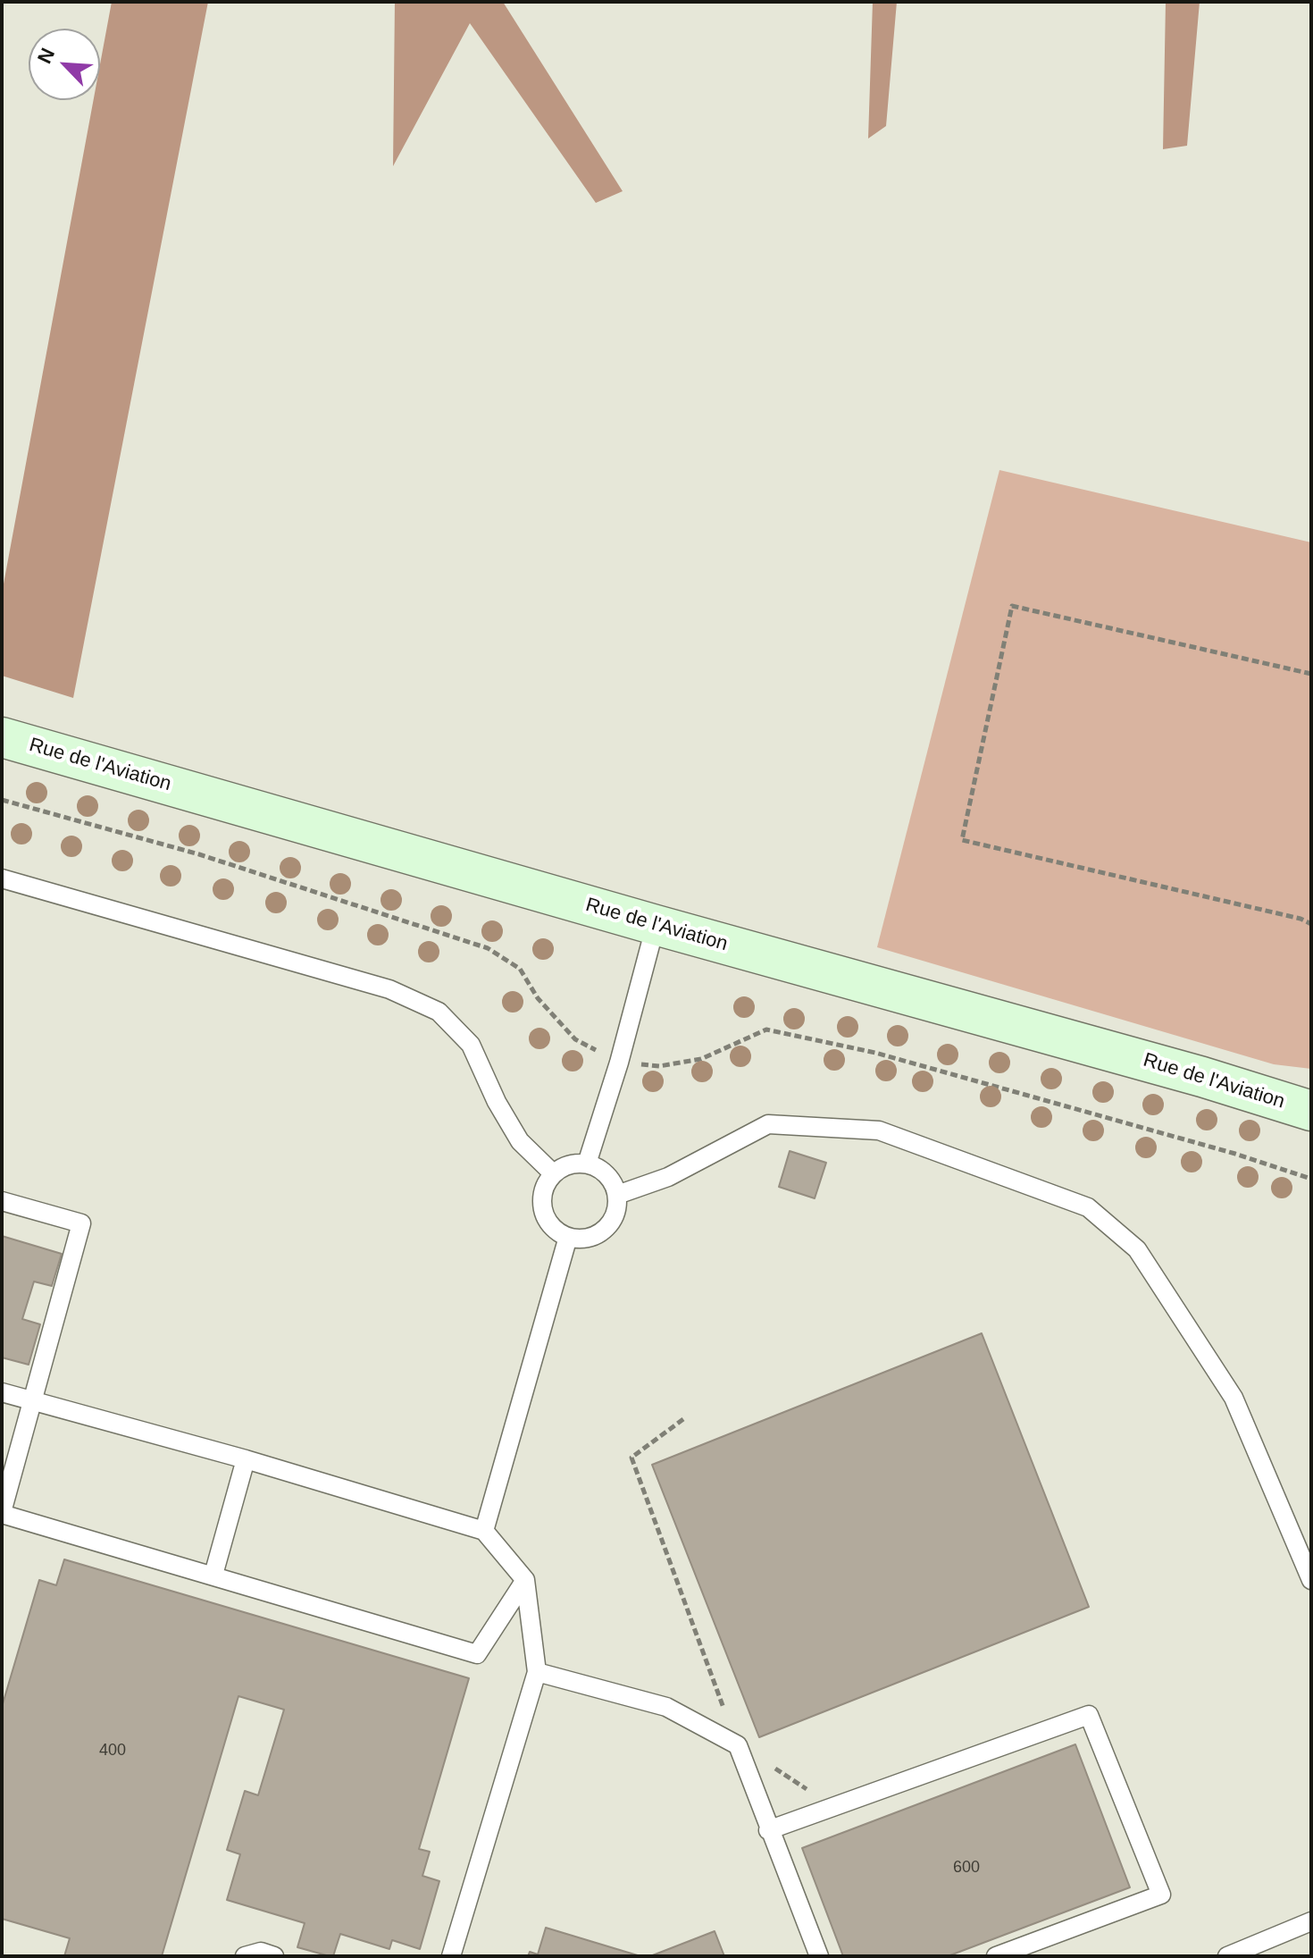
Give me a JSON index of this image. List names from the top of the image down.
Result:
{
  "streets": {
    "street": ["Rue de l'Aviation"]
  },
  "house_numbers": ["400", "600"],
  "north": "top left"
}
